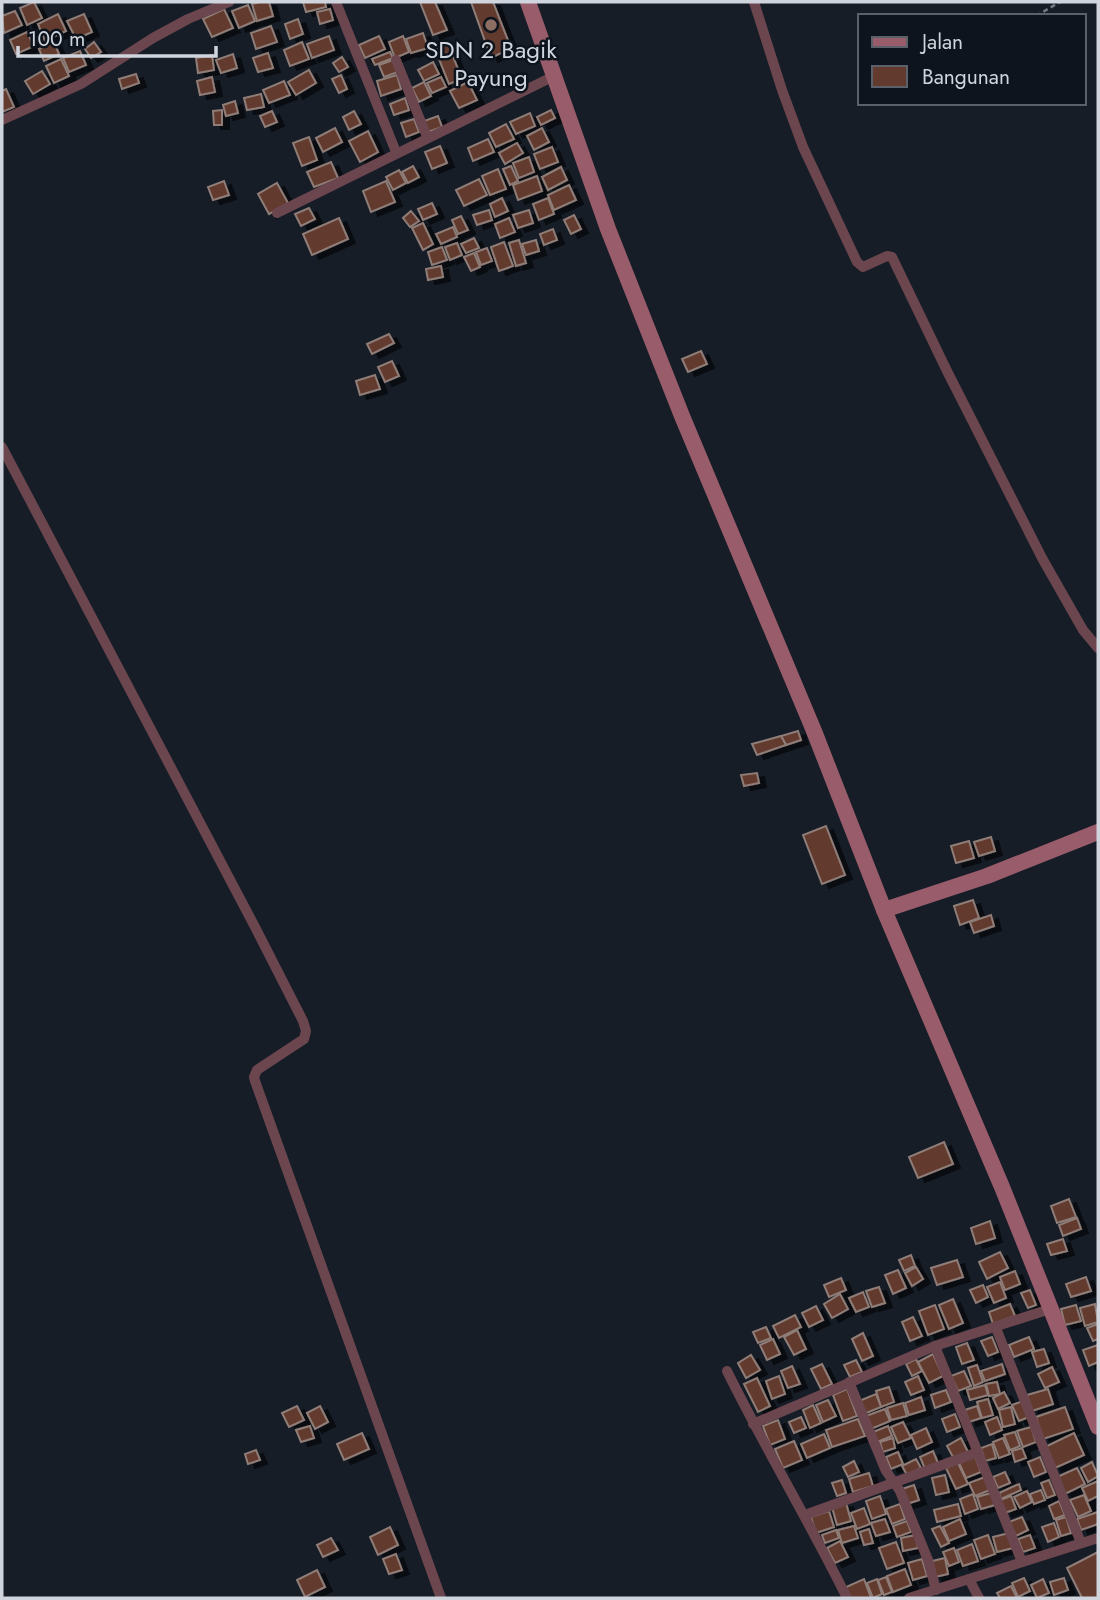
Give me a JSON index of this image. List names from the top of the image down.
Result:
{
  "places": ["SDN 2 Bagik Payung"],
  "legend": ["Jalan", "Bangunan"],
  "scale_bar": "100 m"
}
